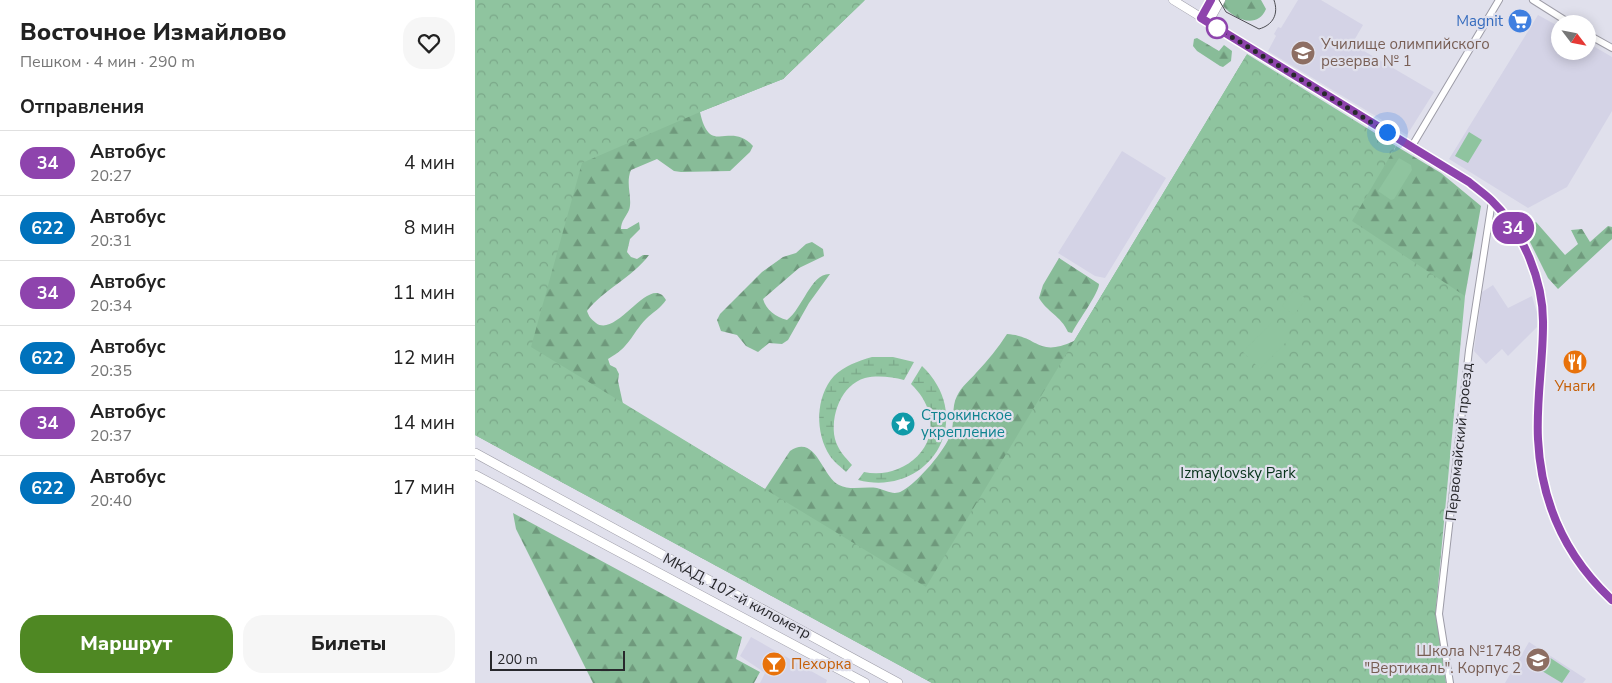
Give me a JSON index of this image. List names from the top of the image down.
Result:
{
  "streets": {
    "highway": ["МКАД, 107-й километр"],
    "street": ["Первомайский проезд"]
  },
  "parks": ["Izmaylovsky Park"],
  "places": {
    "supermarket": ["Magnit"],
    "school or university": ["Училище олимпийского резерва № 1", "Школа №1748 \"Вертикаль\". Корпус 2"],
    "restaurant": ["Унаги"],
    "place": ["Строкинское укрепление"],
    "bar": ["Пехорка"]
  },
  "lines": ["bus line 34"],
  "scale_bar": "200 m",
  "north": "bottom right",
  "page": {
    "heading": [
      ["Восточное Измайлово", "Пешком · 4 мин · 290 m"],
      "Отправления"
    ],
    "on_map": "34",
    "list": [
      {
        "mark": "34",
        "name": "Автобус",
        "note": "20:27",
        "value": "4 мин"
      },
      {
        "mark": "622",
        "name": "Автобус",
        "note": "20:31",
        "value": "8 мин"
      },
      {
        "mark": "34",
        "name": "Автобус",
        "note": "20:34",
        "value": "11 мин"
      },
      {
        "mark": "622",
        "name": "Автобус",
        "note": "20:35",
        "value": "12 мин"
      },
      {
        "mark": "34",
        "name": "Автобус",
        "note": "20:37",
        "value": "14 мин"
      },
      {
        "mark": "622",
        "name": "Автобус",
        "note": "20:40",
        "value": "17 мин"
      }
    ],
    "buttons": ["Маршрут", "Билеты"],
    "scale": "200 m"
  }
}
